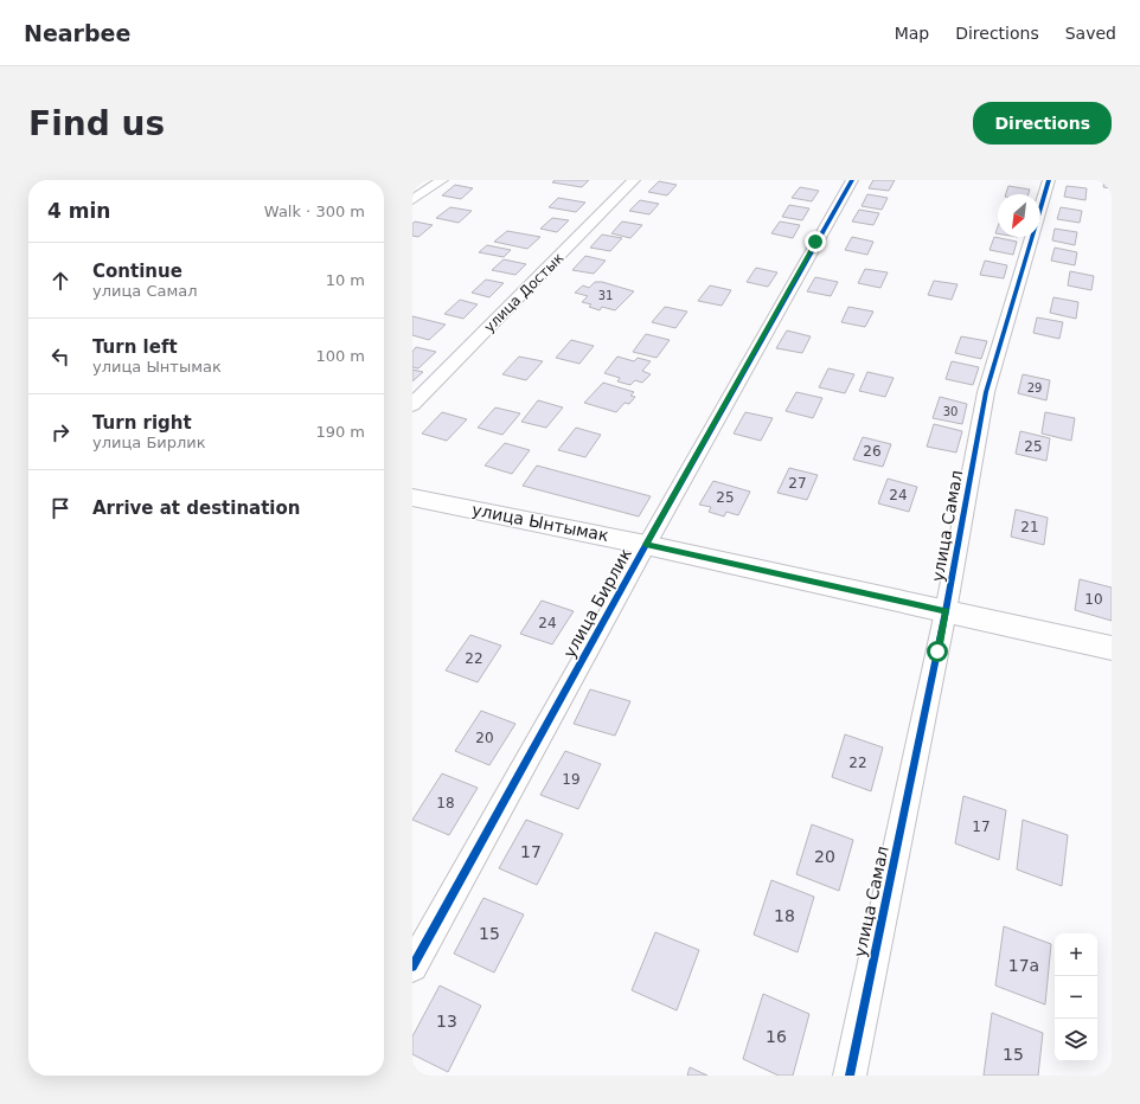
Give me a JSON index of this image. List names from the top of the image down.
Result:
{
  "streets": {
    "street": [
      "улица Достык",
      "улица Ынтымак",
      "улица Самал",
      "улица Бирлик"
    ]
  },
  "crossings": [
    ["улица Ынтымак", "улица Самал"],
    ["улица Ынтымак", "улица Бирлик"]
  ],
  "house_numbers": [
    "31",
    "29",
    "30",
    "25",
    "26",
    "27",
    "24",
    "25",
    "21",
    "10",
    "24",
    "22",
    "20",
    "22",
    "19",
    "18",
    "17",
    "17",
    "20",
    "18",
    "15",
    "17а",
    "13",
    "16",
    "15"
  ],
  "north": "bottom left",
  "page": {
    "header": "Nearbee",
    "nav": ["Map", "Directions", "Saved"],
    "buttons": "Directions",
    "title": "Find us",
    "heading": ["4 min", "Walk · 300 m"],
    "list": [
      ["Continue", "улица Самал", "10 m"],
      ["Turn left", "улица Ынтымак", "100 m"],
      ["Turn right", "улица Бирлик", "190 m"],
      "Arrive at destination"
    ],
    "map_buttons": ["+", "−"]
  }
}
